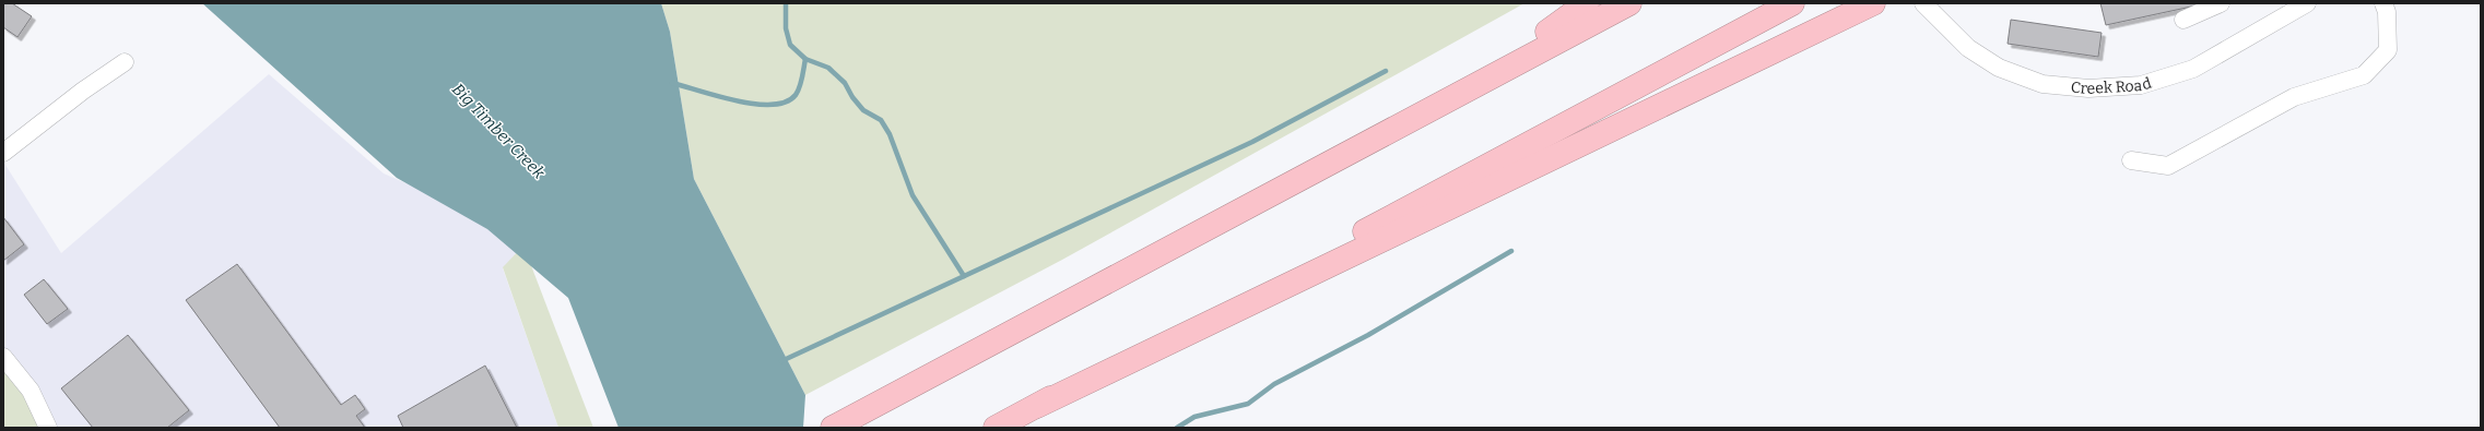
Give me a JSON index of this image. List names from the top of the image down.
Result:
{
  "streets": {
    "street": ["Creek Road"]
  },
  "water": ["Big Timber Creek"]
}
